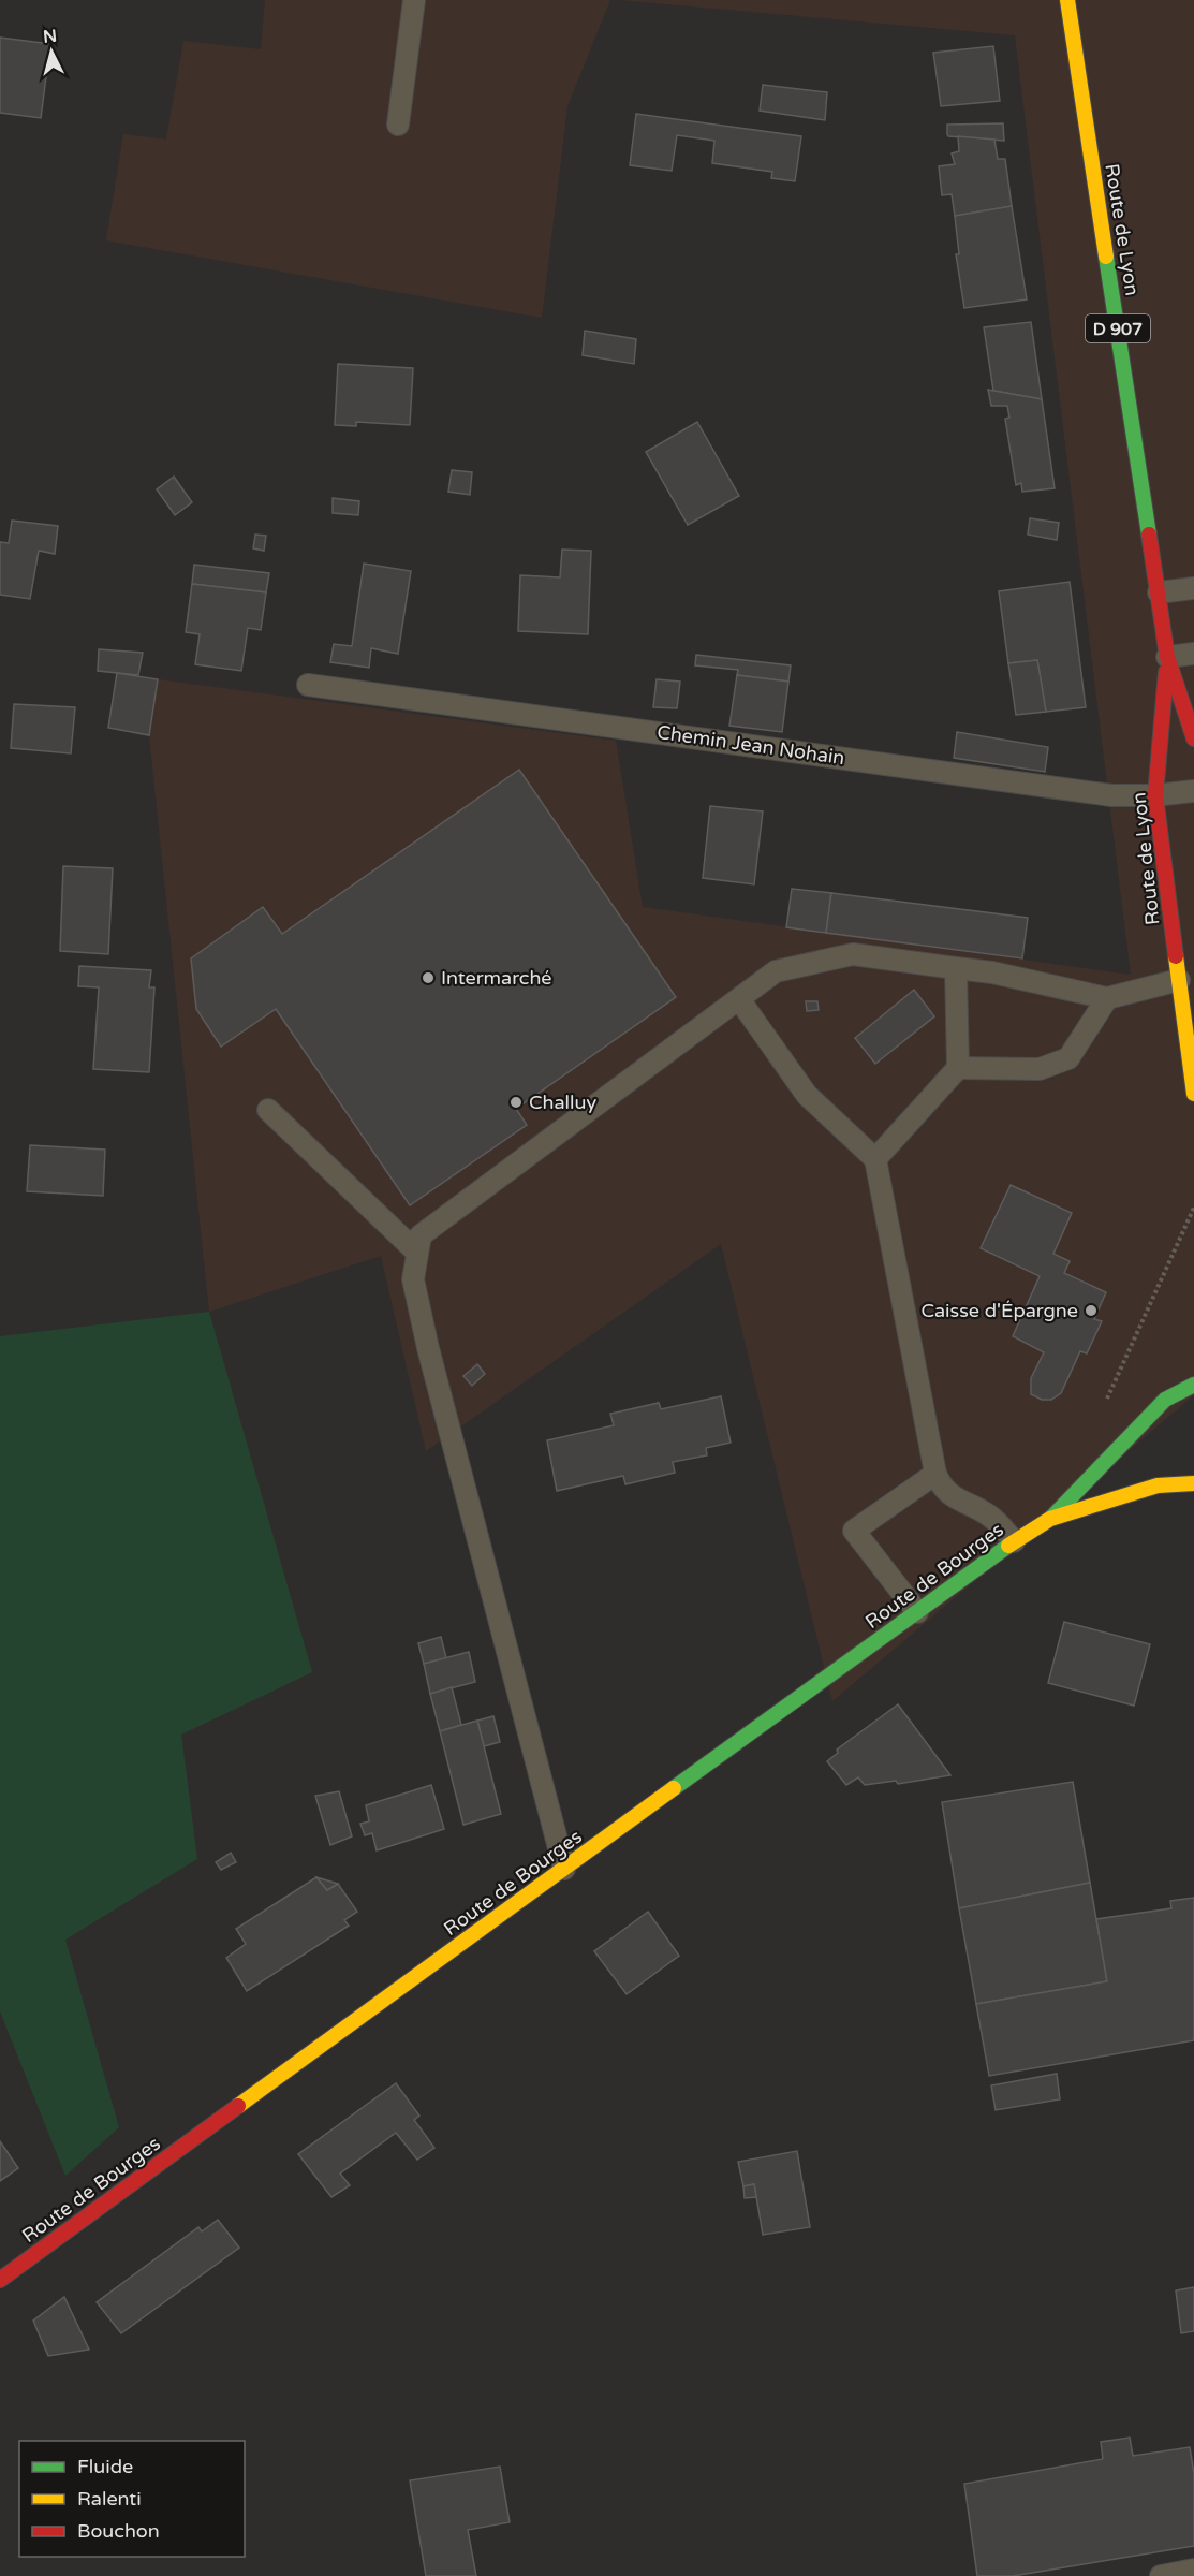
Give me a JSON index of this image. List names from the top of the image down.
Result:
{
  "streets": {
    "street": ["Route de Lyon", "D 907", "Route de Bourges"],
    "lane": ["Chemin Jean Nohain"]
  },
  "crossings": [
    ["Route de Lyon", "Chemin Jean Nohain"]
  ],
  "places": ["Intermarché", "Challuy", "Caisse d'Épargne"],
  "legend": ["Fluide", "Ralenti", "Bouchon"],
  "north": "top"
}
